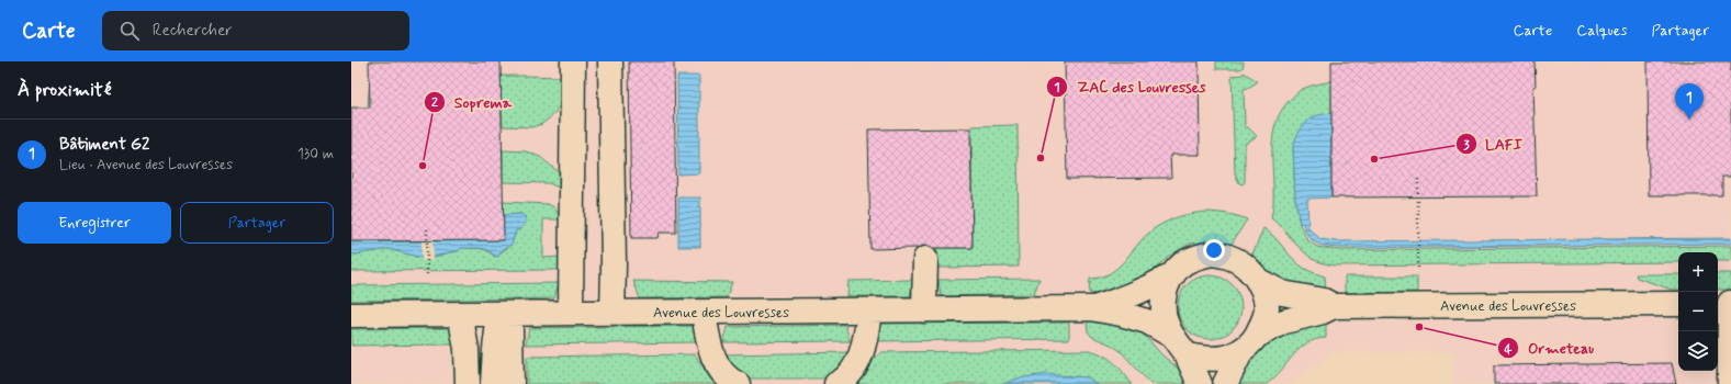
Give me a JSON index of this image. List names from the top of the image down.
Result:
{
  "streets": {
    "street": ["Avenue des Louvresses"]
  },
  "places": [
    "ZAC des Louvresses",
    "LAFI",
    "Soprema",
    "Ormeteau"
  ],
  "page": {
    "header": "Carte",
    "search": "Rechercher",
    "nav": ["Carte", "Calques", "Partager"],
    "heading": "À proximité",
    "pins": "1",
    "list": [
      {
        "mark": "1",
        "name": "Bâtiment G2",
        "note": "Lieu · Avenue des Louvresses",
        "value": "130 m"
      }
    ],
    "buttons": ["Enregistrer", "Partager"],
    "map_buttons": ["+", "−"]
  }
}
